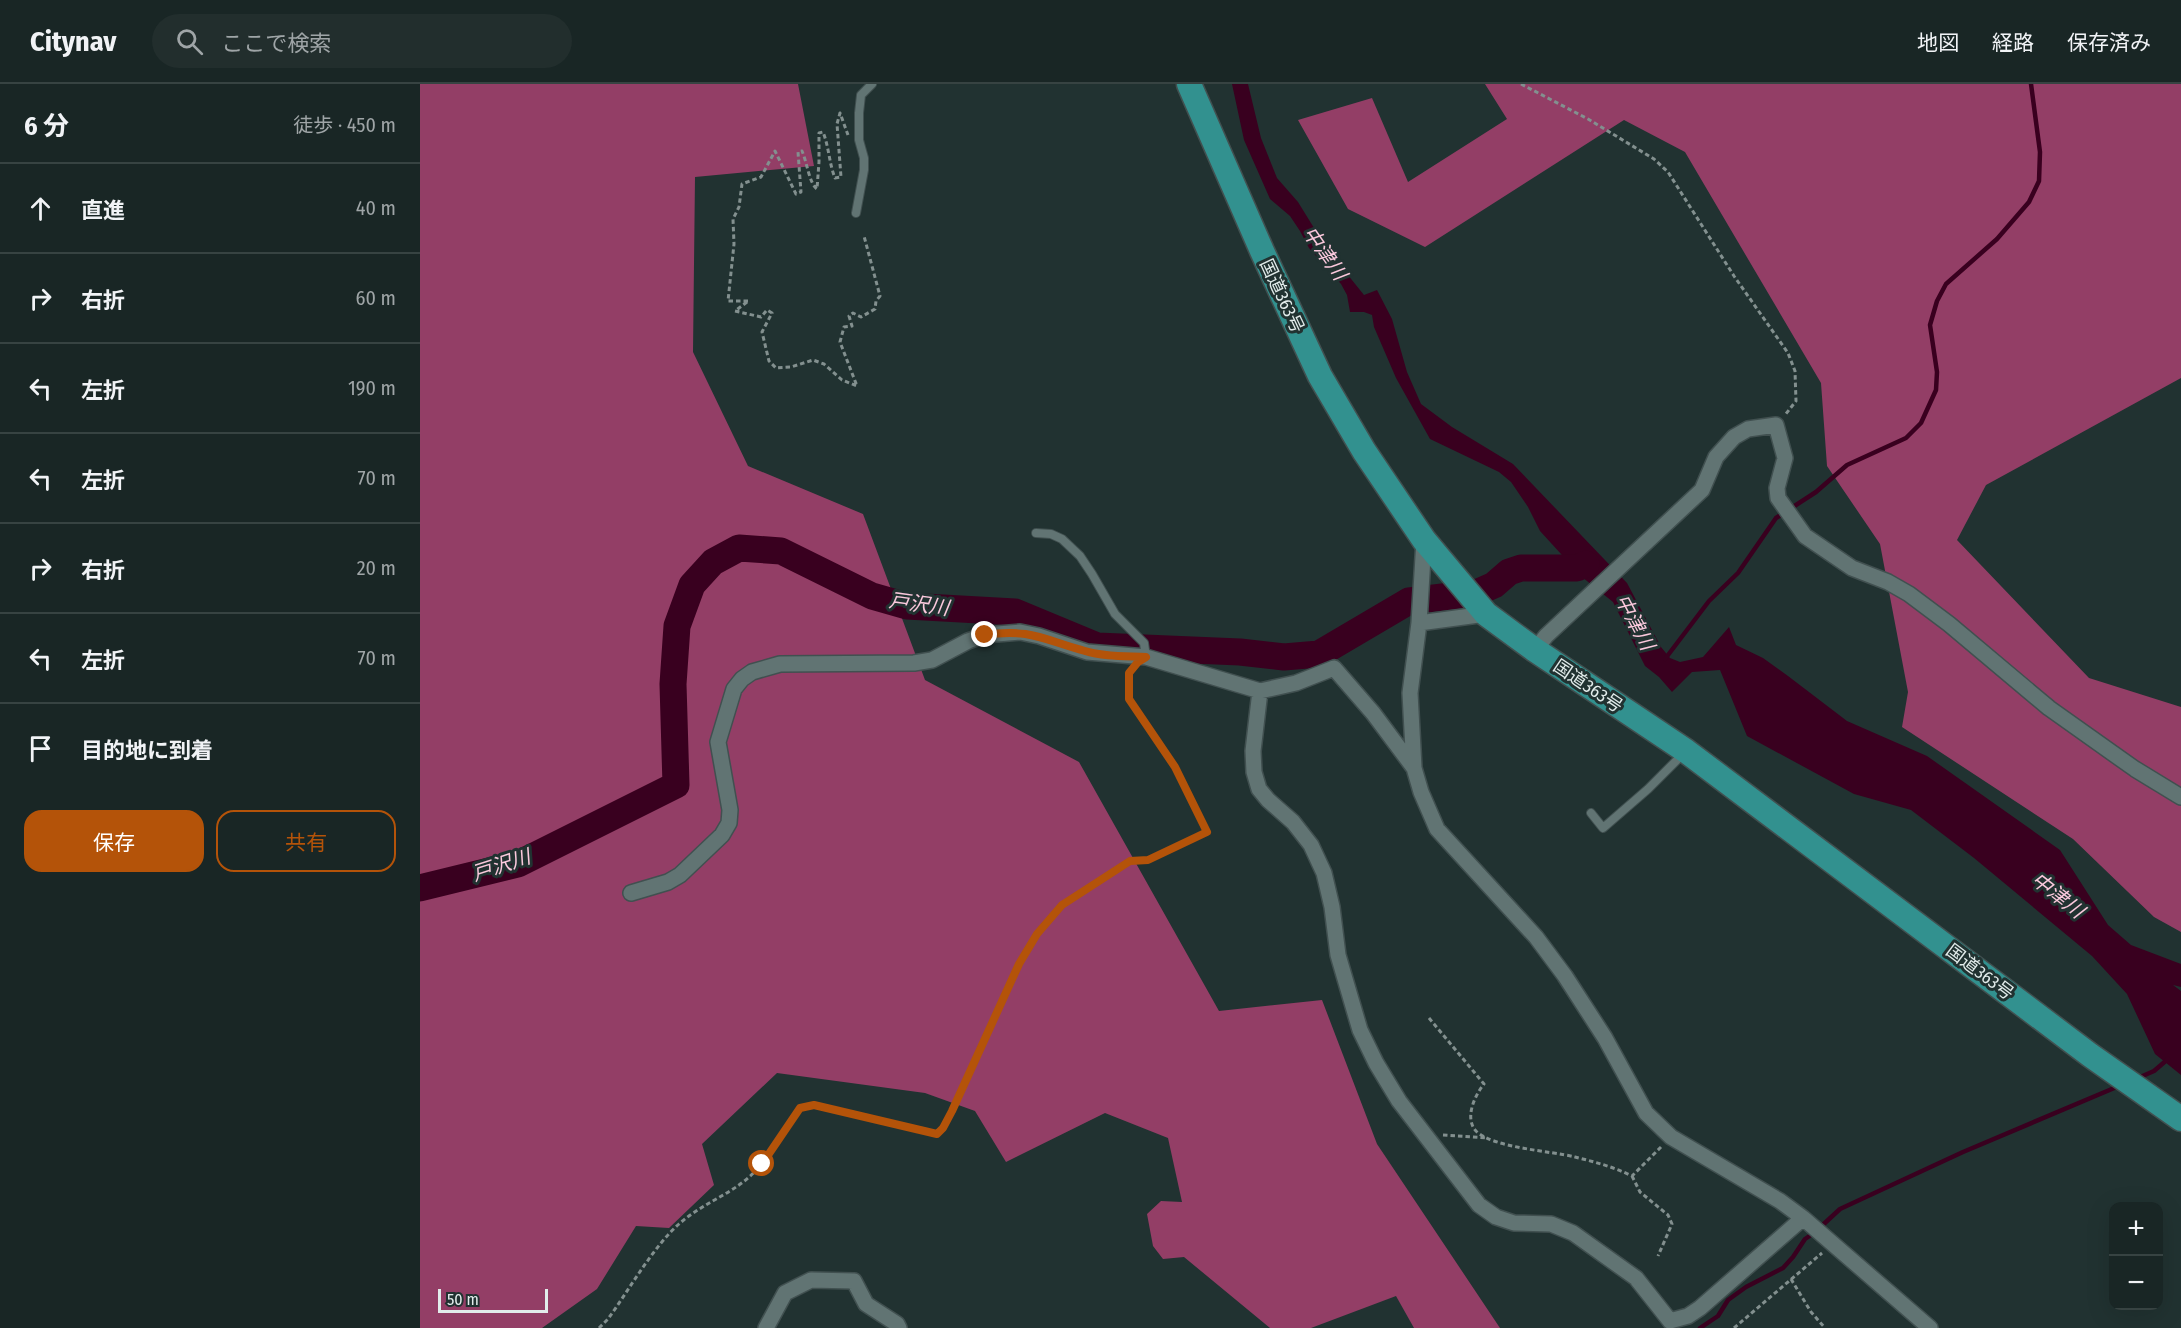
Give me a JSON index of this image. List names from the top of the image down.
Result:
{
  "streets": {
    "highway": ["国道363号"]
  },
  "water": ["中津川", "戸沢川"],
  "scale_bar": "50 m",
  "page": {
    "header": "Citynav",
    "search": "ここで検索",
    "nav": ["地図", "経路", "保存済み"],
    "heading": ["6 分", "徒歩 · 450 m"],
    "list": [
      ["直進", "40 m"],
      ["右折", "60 m"],
      ["左折", "190 m"],
      ["左折", "70 m"],
      ["右折", "20 m"],
      ["左折", "70 m"],
      "目的地に到着"
    ],
    "buttons": ["保存", "共有"],
    "map_buttons": ["+", "−"],
    "scale": "50 m"
  }
}
